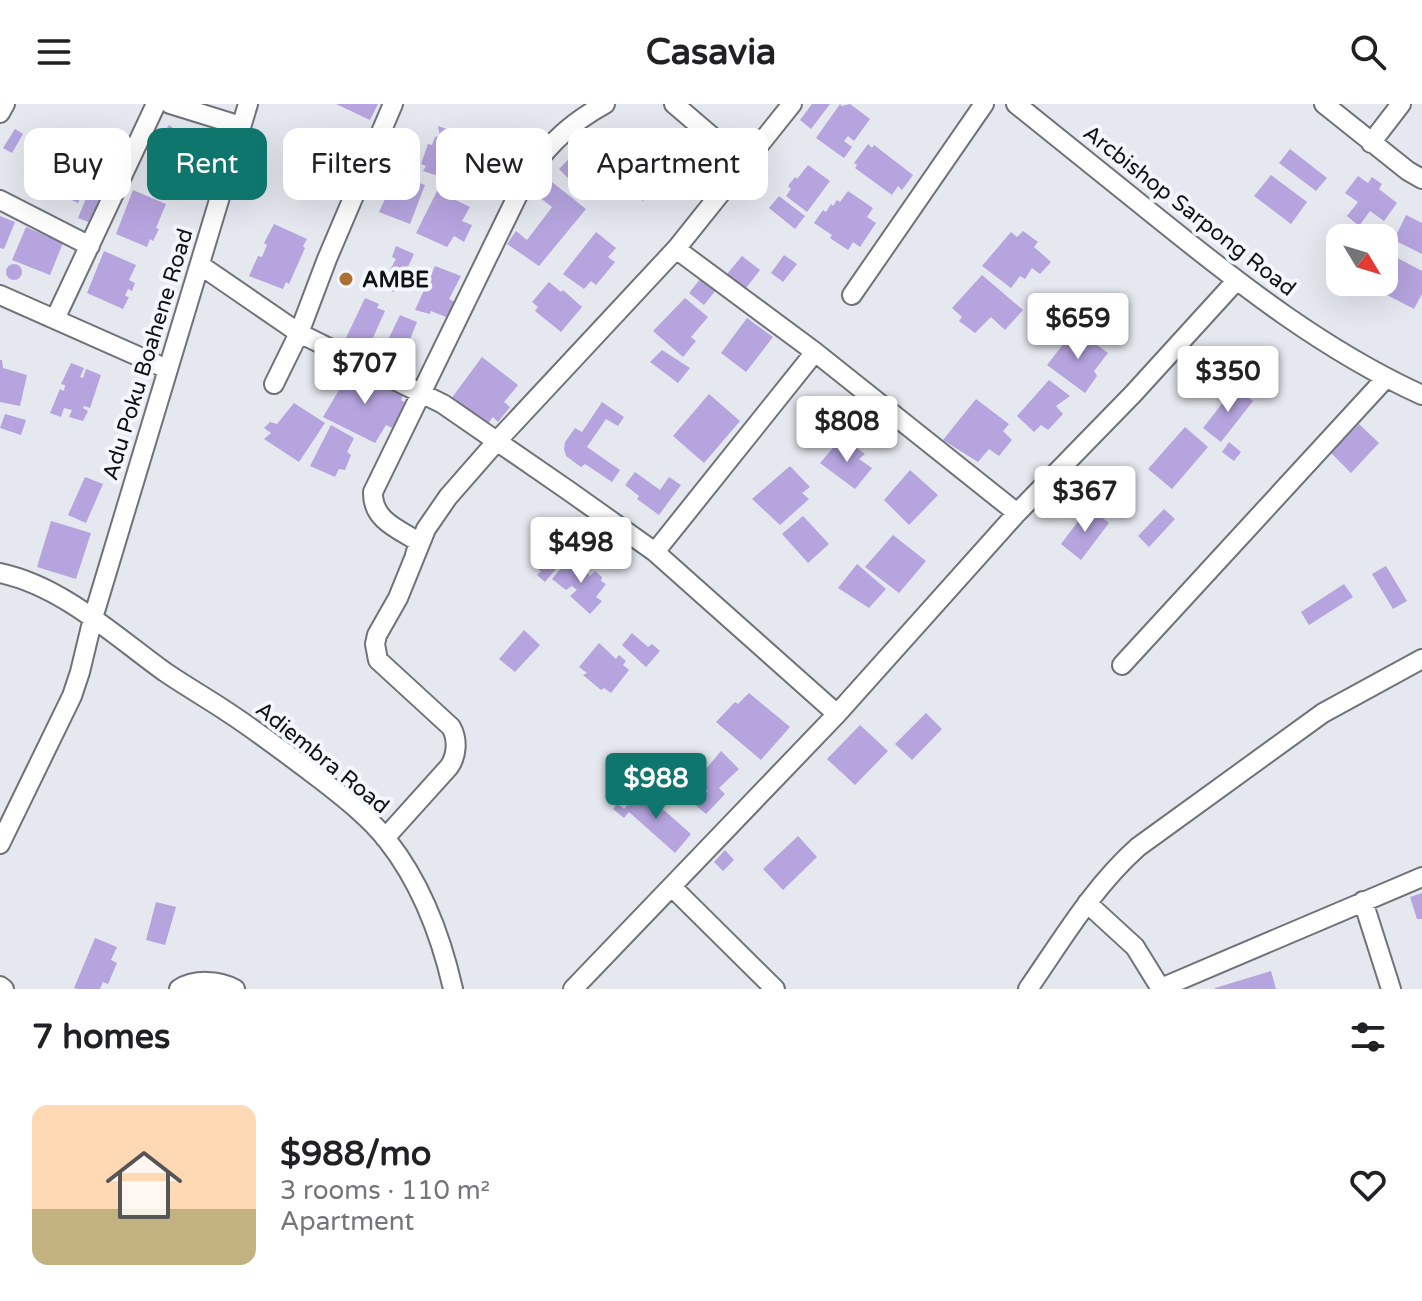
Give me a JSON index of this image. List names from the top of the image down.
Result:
{
  "streets": {
    "street": ["Arcbishop Sarpong Road", "Adu Poku Boahene Road", "Adiembra Road"]
  },
  "crossings": [
    ["Adu Poku Boahene Road", "Adiembra Road"]
  ],
  "places": ["AMBE"],
  "north": "bottom right",
  "page": {
    "header": "Casavia",
    "chip": [
      "Buy",
      "Rent",
      "Filters",
      "New",
      "Apartment"
    ],
    "price": [
      "$659",
      "$707",
      "$350",
      "$808",
      "$367",
      "$498",
      "$988"
    ],
    "heading": "7 homes",
    "list": [
      {
        "name": "$988/mo",
        "note": "3 rooms · 110 m² · Apartment"
      }
    ]
  }
}
